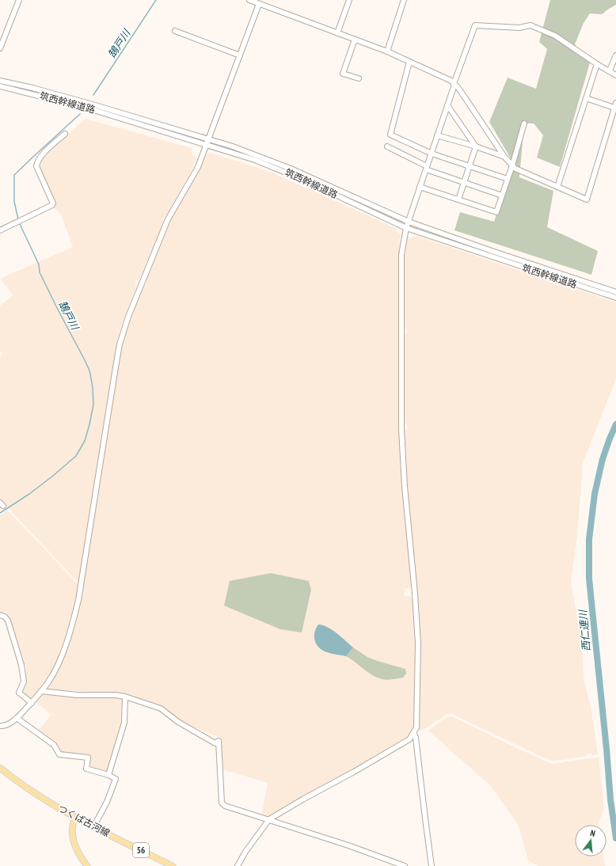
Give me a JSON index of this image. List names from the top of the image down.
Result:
{
  "streets": {
    "main road": ["つくば古河線", "56"],
    "street": ["筑西幹線道路"]
  },
  "water": ["鵠戸川", "西仁連川"],
  "north": "top"
}
